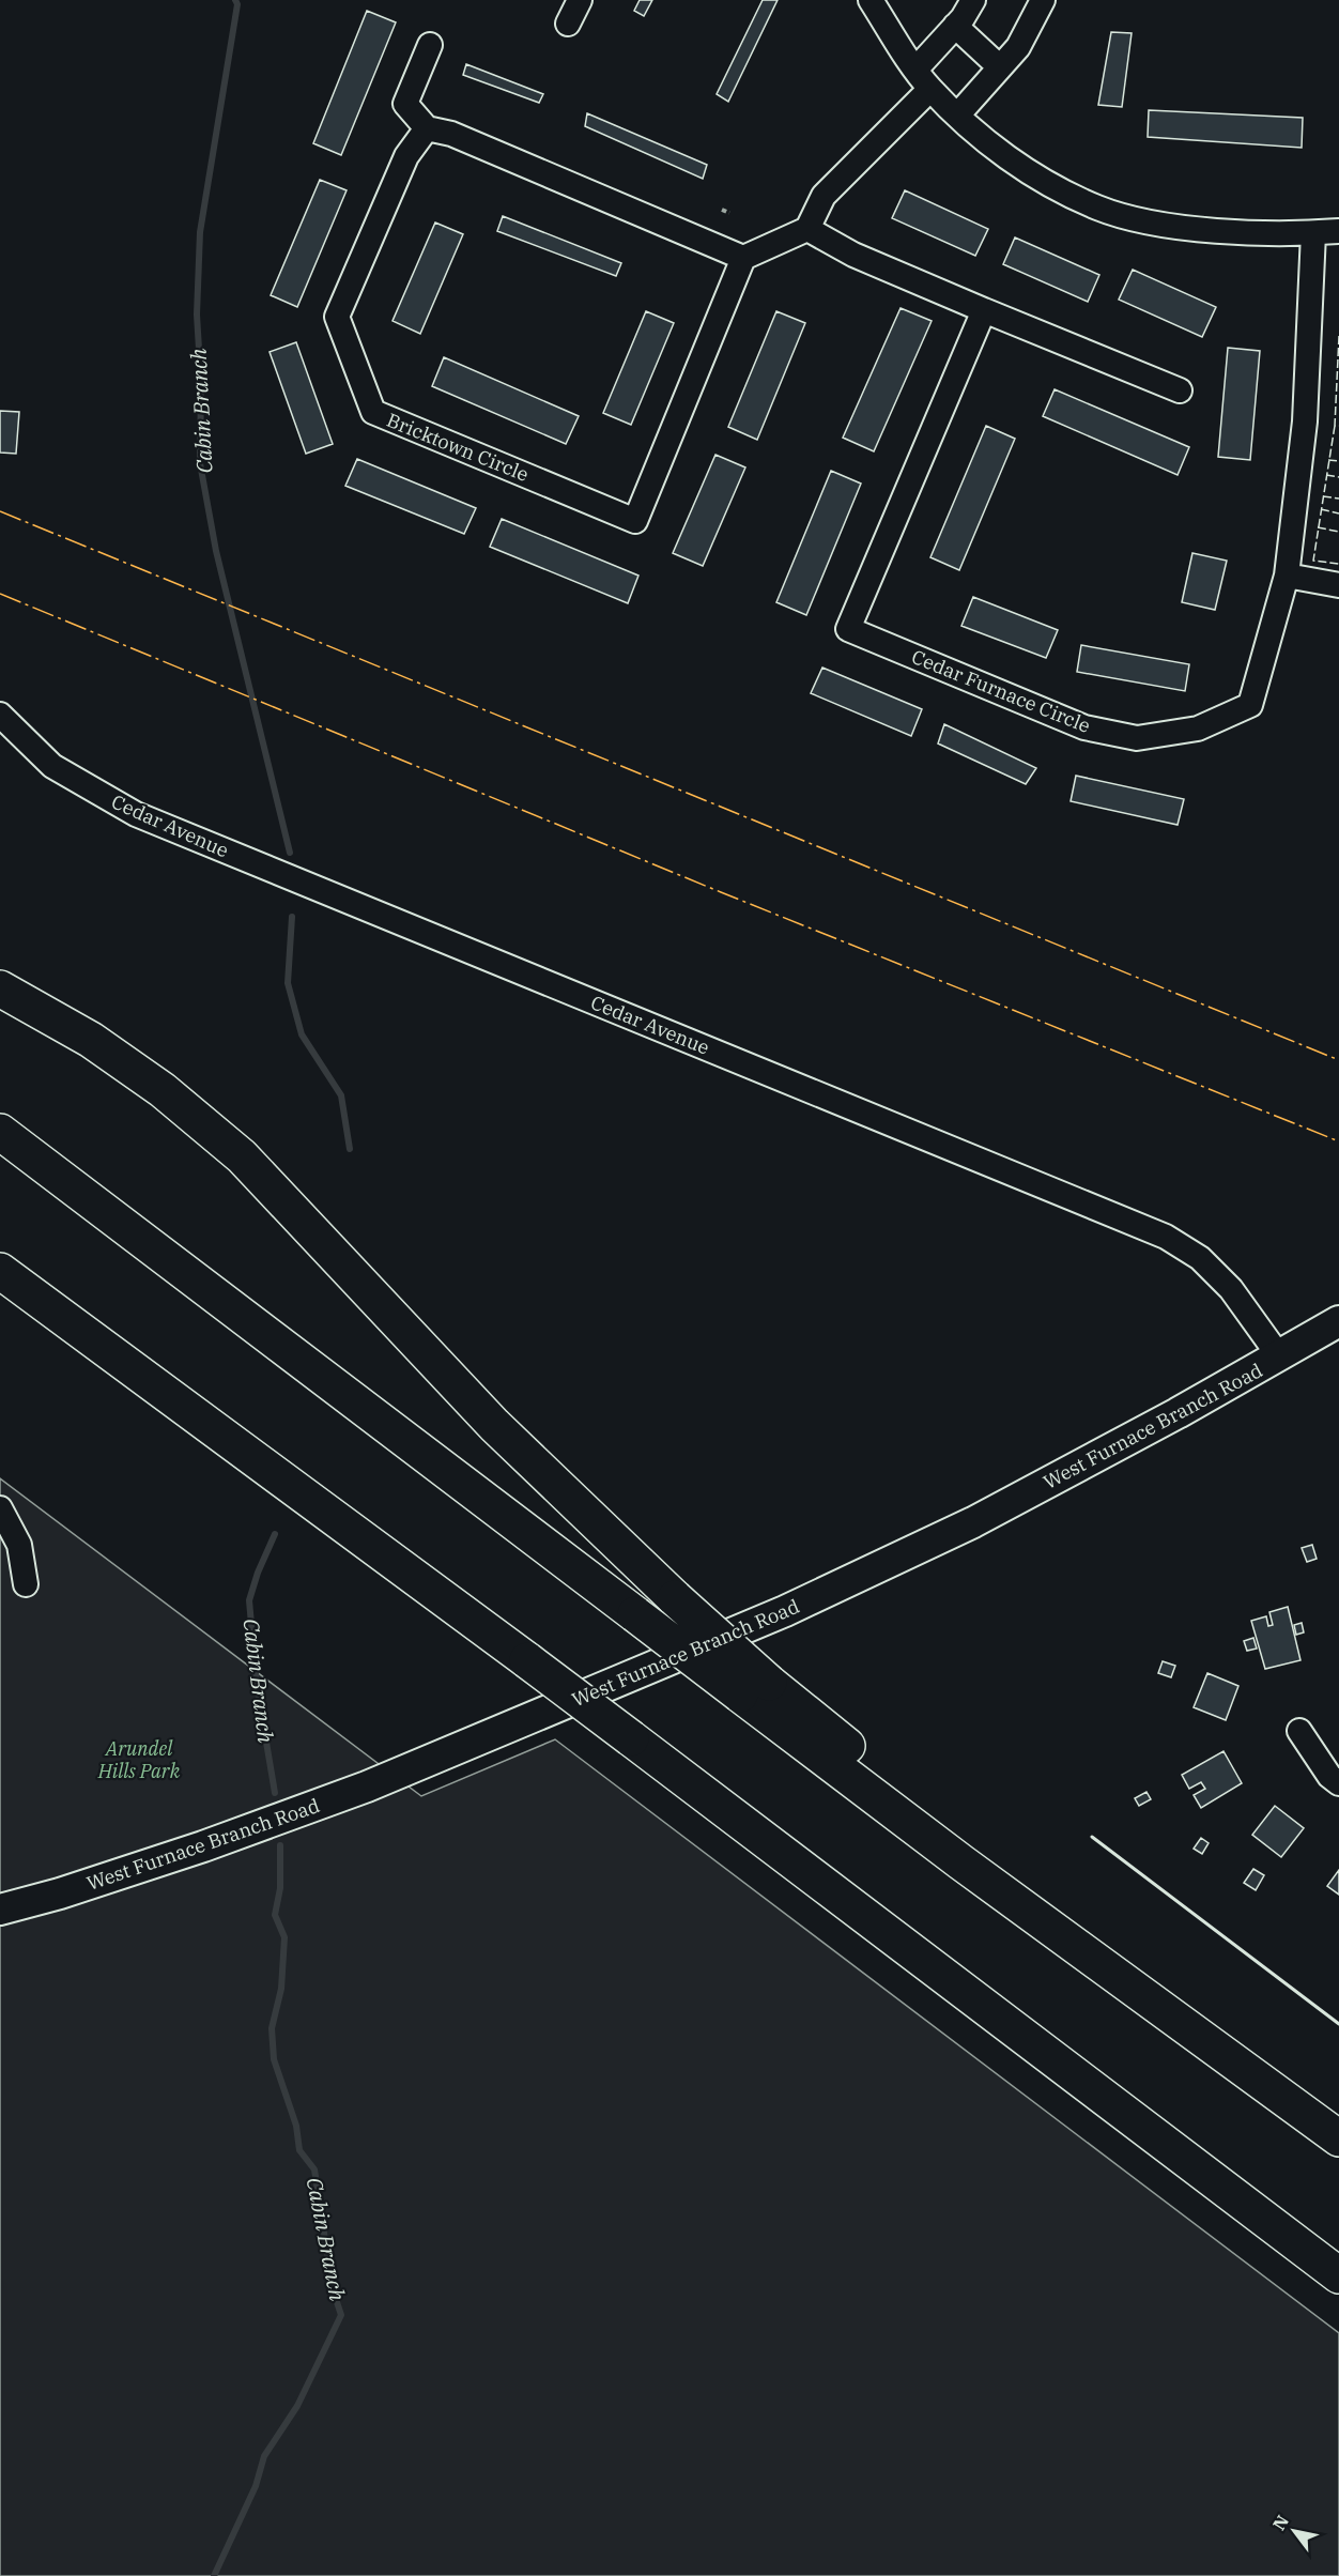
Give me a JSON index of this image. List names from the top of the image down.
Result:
{
  "streets": {
    "main road": ["West Furnace Branch Road"],
    "street": ["Bricktown Circle", "Cedar Furnace Circle", "Cedar Avenue"]
  },
  "crossings": [
    ["Cedar Avenue", "West Furnace Branch Road"]
  ],
  "water": ["Cabin Branch"],
  "parks": ["Arundel Hills Park"],
  "north": "top left"
}
